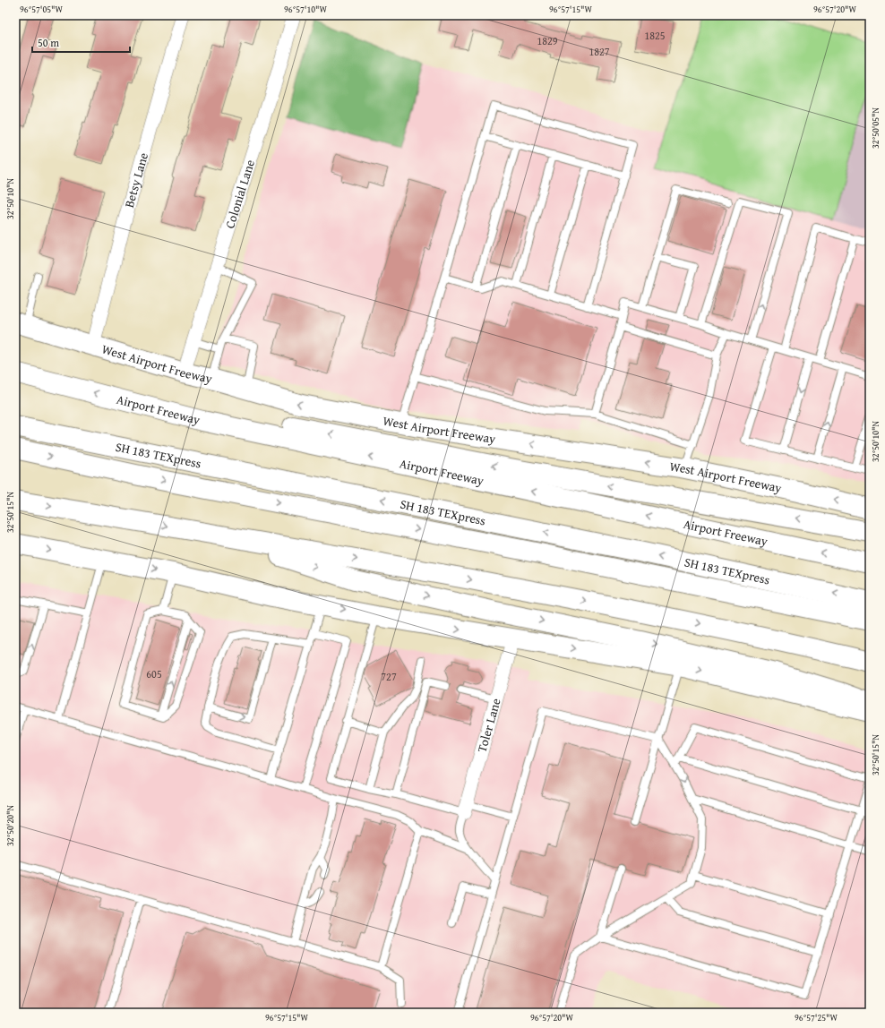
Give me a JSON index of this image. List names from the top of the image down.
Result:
{
  "streets": {
    "main road": ["West Airport Freeway", "Airport Freeway", "SH 183 TEXpress"],
    "street": ["Betsy Lane", "Colonial Lane", "Toler Lane"]
  },
  "crossings": [
    ["Betsy Lane", "West Airport Freeway"],
    ["Colonial Lane", "West Airport Freeway"]
  ],
  "house_numbers": [
    "1825",
    "1829",
    "1827",
    "605",
    "727"
  ],
  "scale_bar": "50 m",
  "coordinates": [
    "96°57'05\"W",
    "96°57'10\"W",
    "96°57'15\"W",
    "96°57'20\"W",
    "32°50'05\"N",
    "32°50'10\"N",
    "32°50'15\"N",
    "32°50'20\"N",
    "96°57'25\"W"
  ]
}
